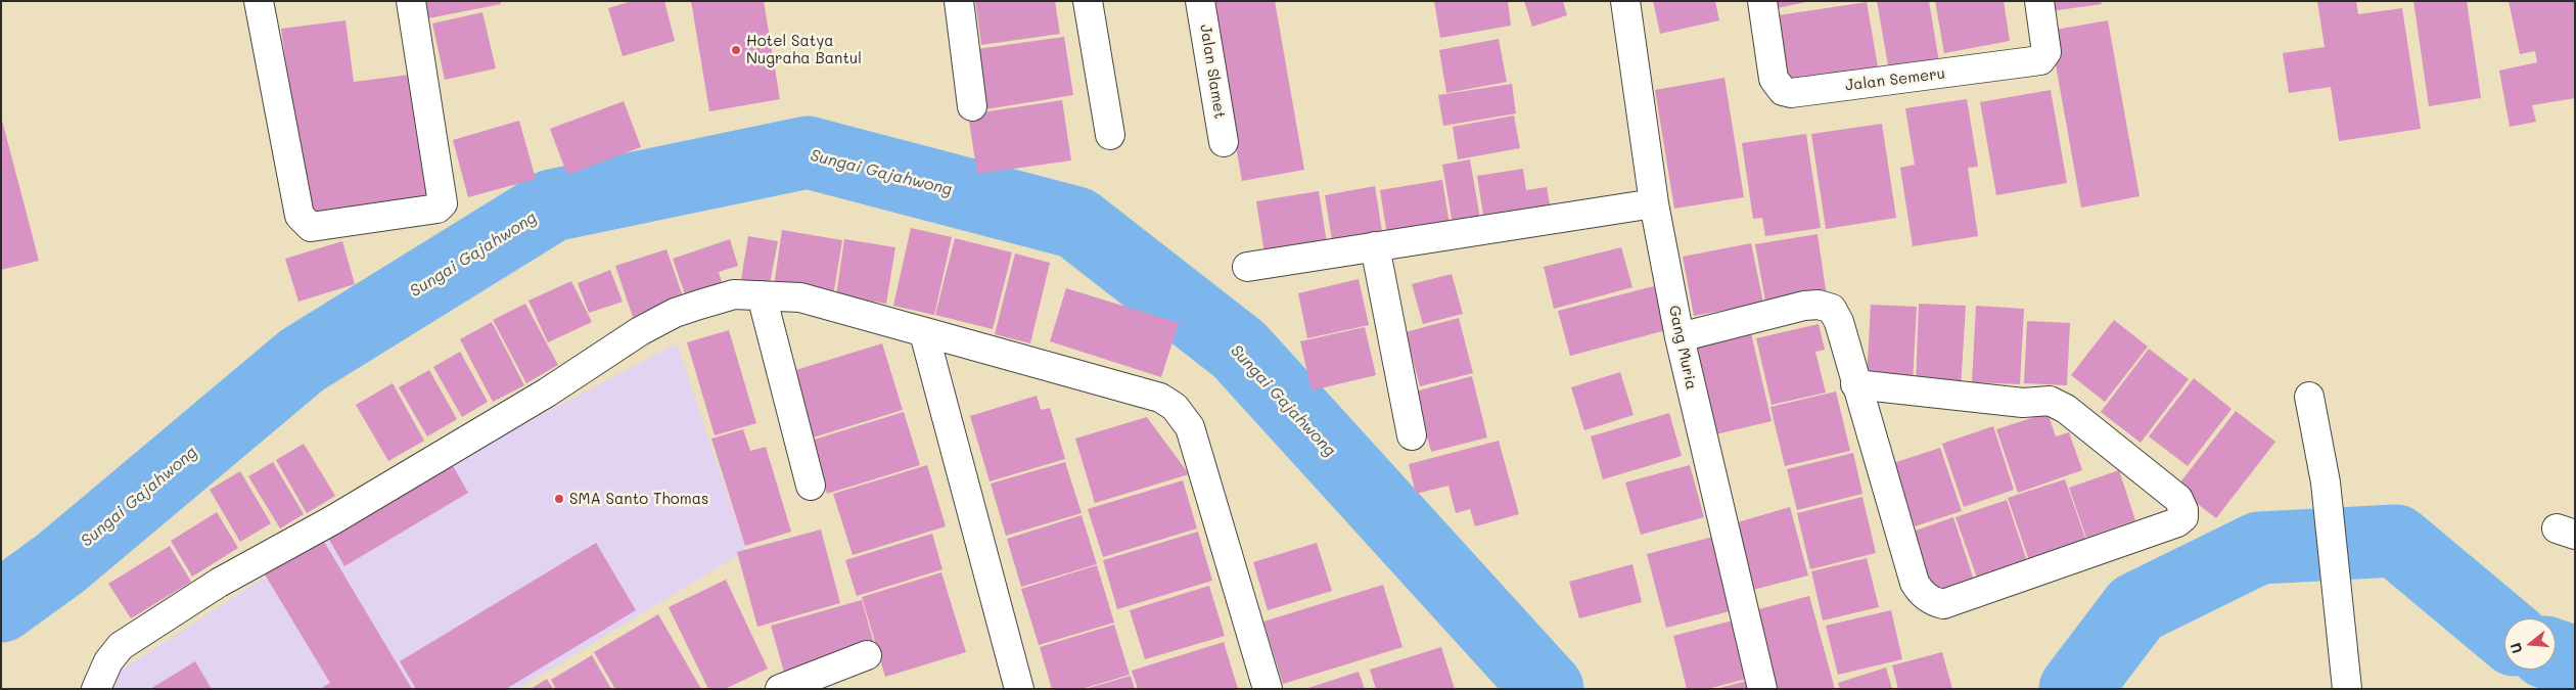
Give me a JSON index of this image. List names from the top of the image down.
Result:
{
  "streets": {
    "street": ["Jalan Slamet", "Jalan Semeru", "Gang Muria"]
  },
  "water": ["Sungai Gajahwong"],
  "places": ["Hotel Satya Nugraha Bantul", "SMA Santo Thomas"],
  "north": "left"
}
